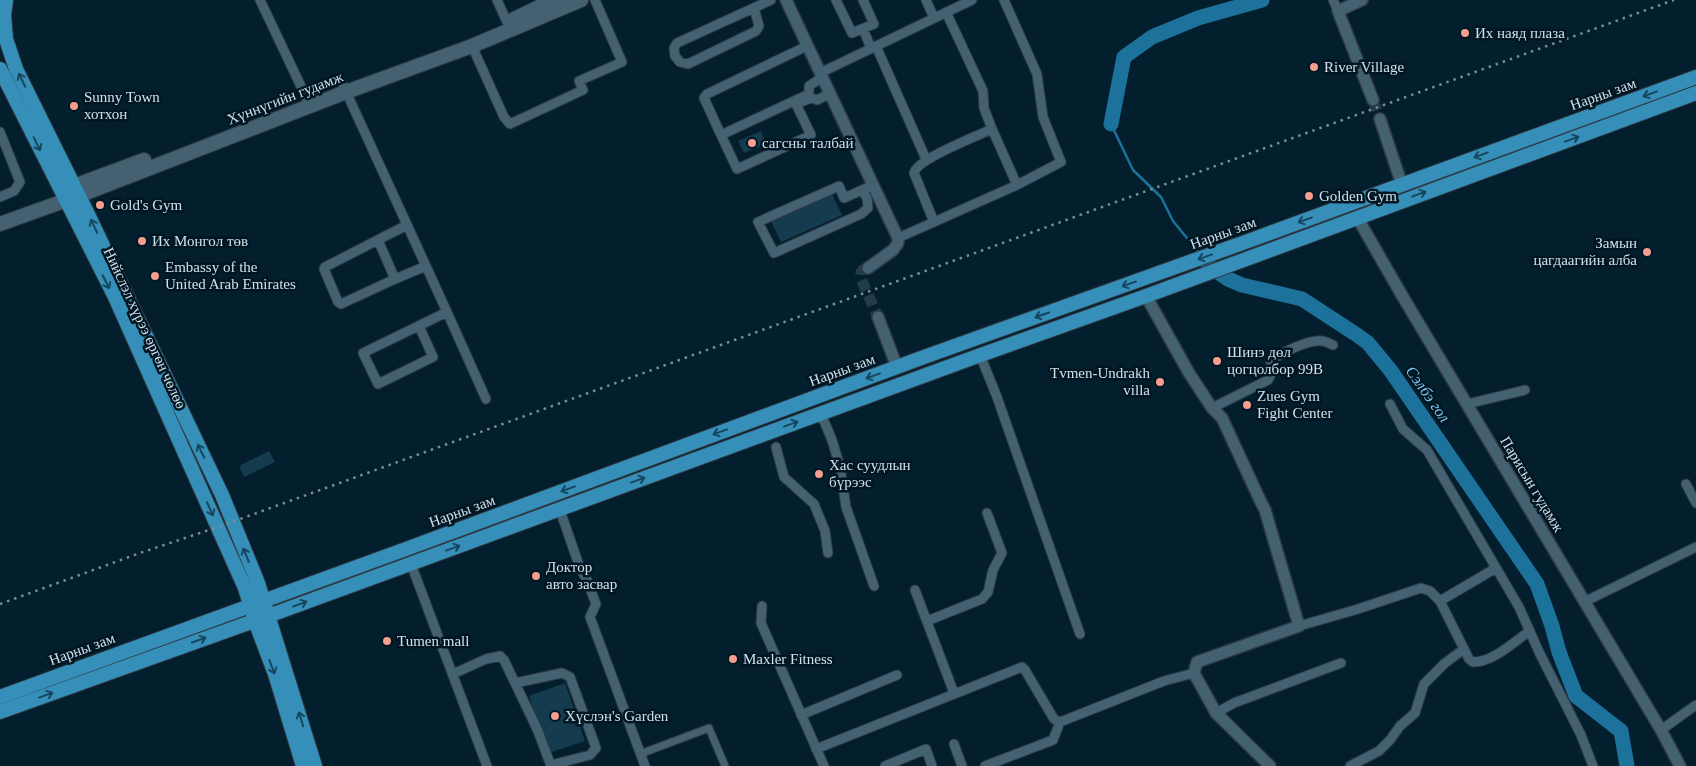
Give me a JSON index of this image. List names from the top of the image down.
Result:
{
  "streets": {
    "main road": ["Нарны зам", "Хүннүгийн гудамж", "Нийслэл хүрээ өргөн чөлөө"],
    "street": ["Парисын гудамж"]
  },
  "crossings": [
    ["Нарны зам", "Нийслэл хүрээ өргөн чөлөө"],
    ["Нарны зам", "Парисын гудамж"],
    ["Хүннүгийн гудамж", "Нийслэл хүрээ өргөн чөлөө"]
  ],
  "water": ["Сэлбэ гол"],
  "places": [
    "Их наяд плаза",
    "River Village",
    "Sunny Town хотхон",
    "сагсны талбай",
    "Golden Gym",
    "Gold's Gym",
    "Их Монгол төв",
    "Замын цагдаагийн алба",
    "Embassy of the United Arab Emirates",
    "Шинэ дөл цогцолбор 99В",
    "Tvmen-Undrakh villa",
    "Zues Gym Fight Center",
    "Хас суудлын бүрээс",
    "Доктор авто засвар",
    "Tumen mall",
    "Maxler Fitness",
    "Хүслэн's Garden"
  ]
}
